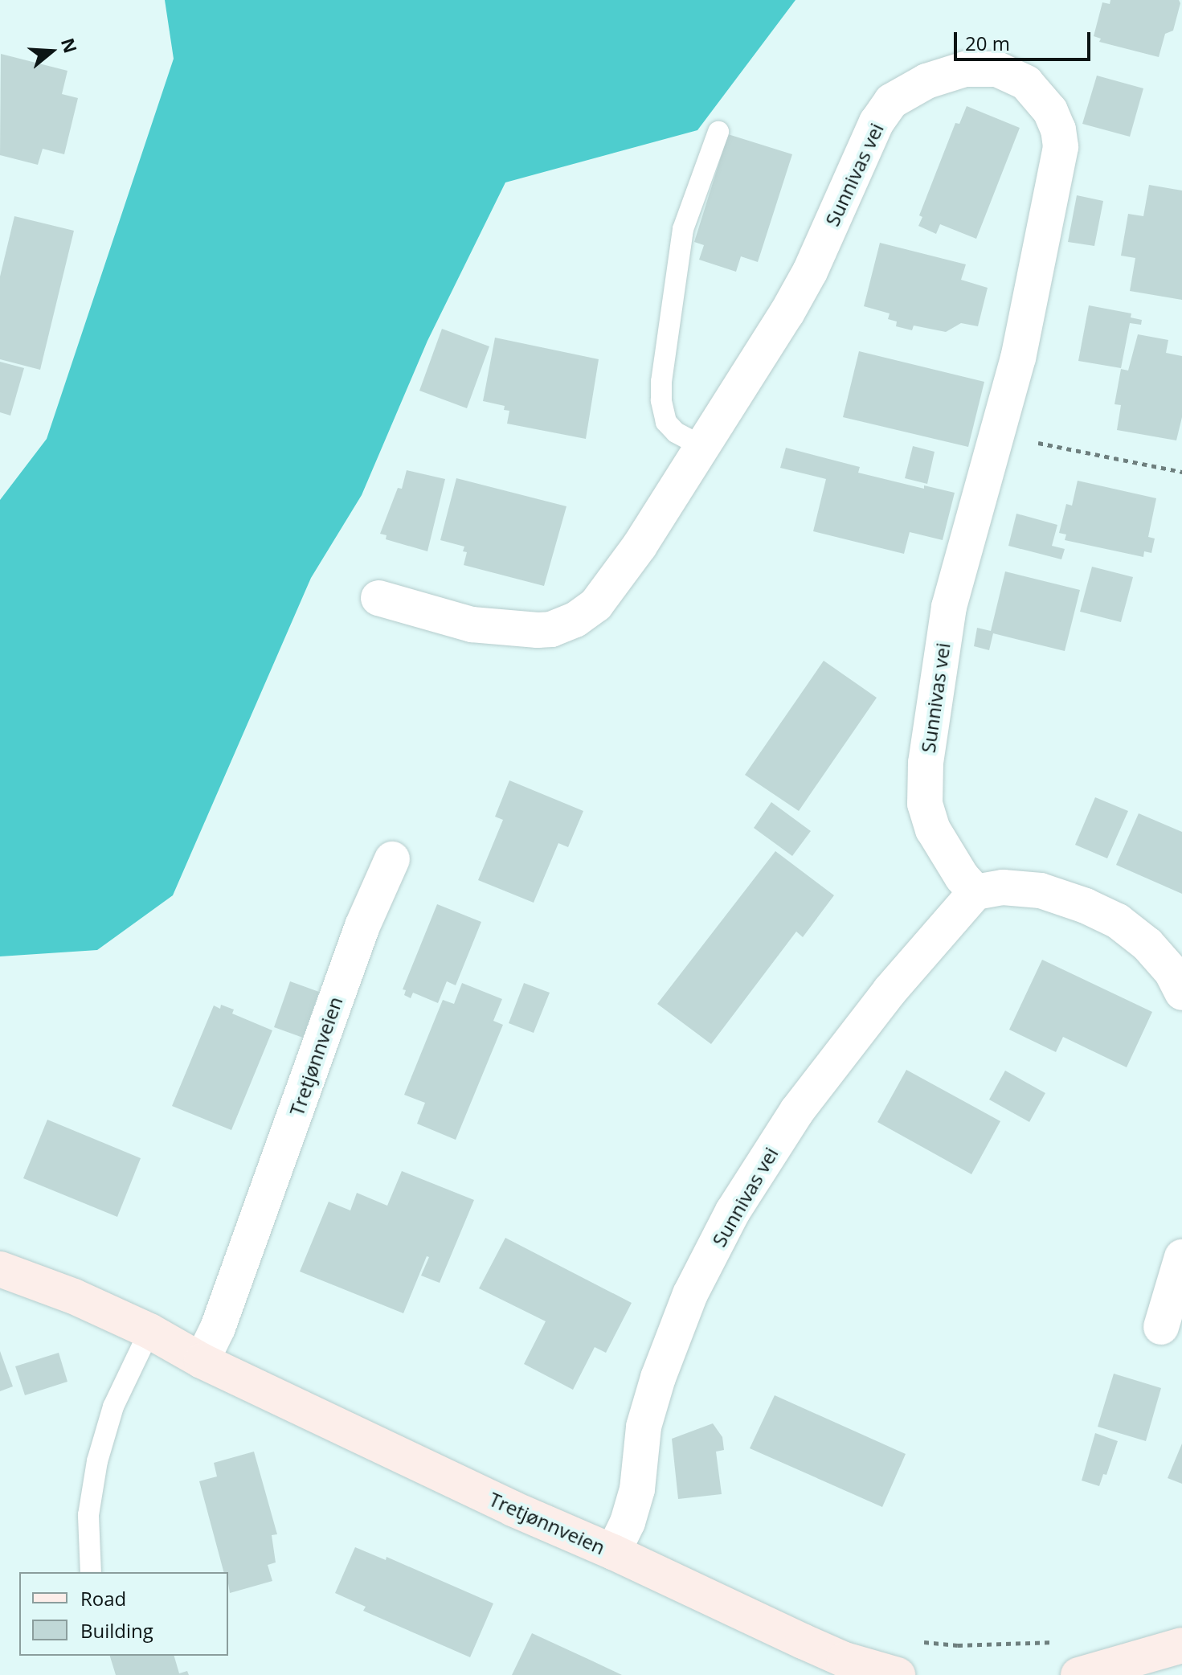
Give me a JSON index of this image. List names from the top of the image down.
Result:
{
  "streets": {
    "street": ["Sunnivas vei", "Tretjønnveien"]
  },
  "crossings": [
    ["Sunnivas vei", "Tretjønnveien"]
  ],
  "legend": ["Road", "Building"],
  "scale_bar": "20 m",
  "north": "right"
}
